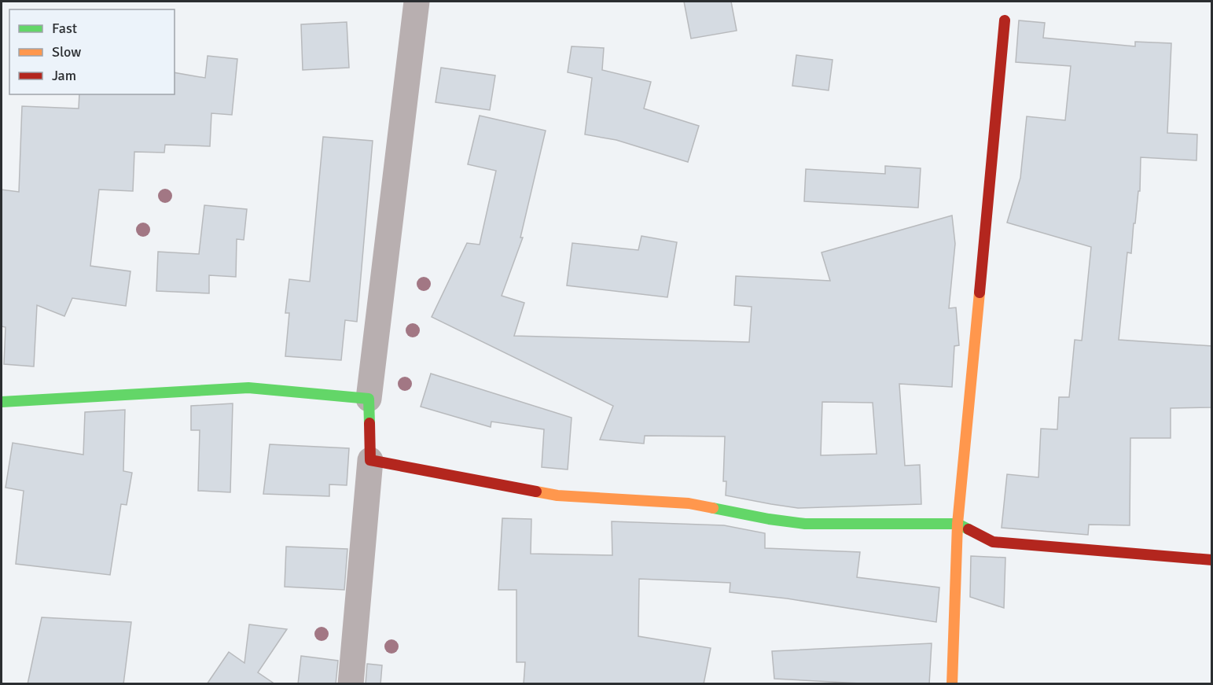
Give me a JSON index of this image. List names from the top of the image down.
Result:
{
  "legend": ["Fast", "Slow", "Jam"]
}
